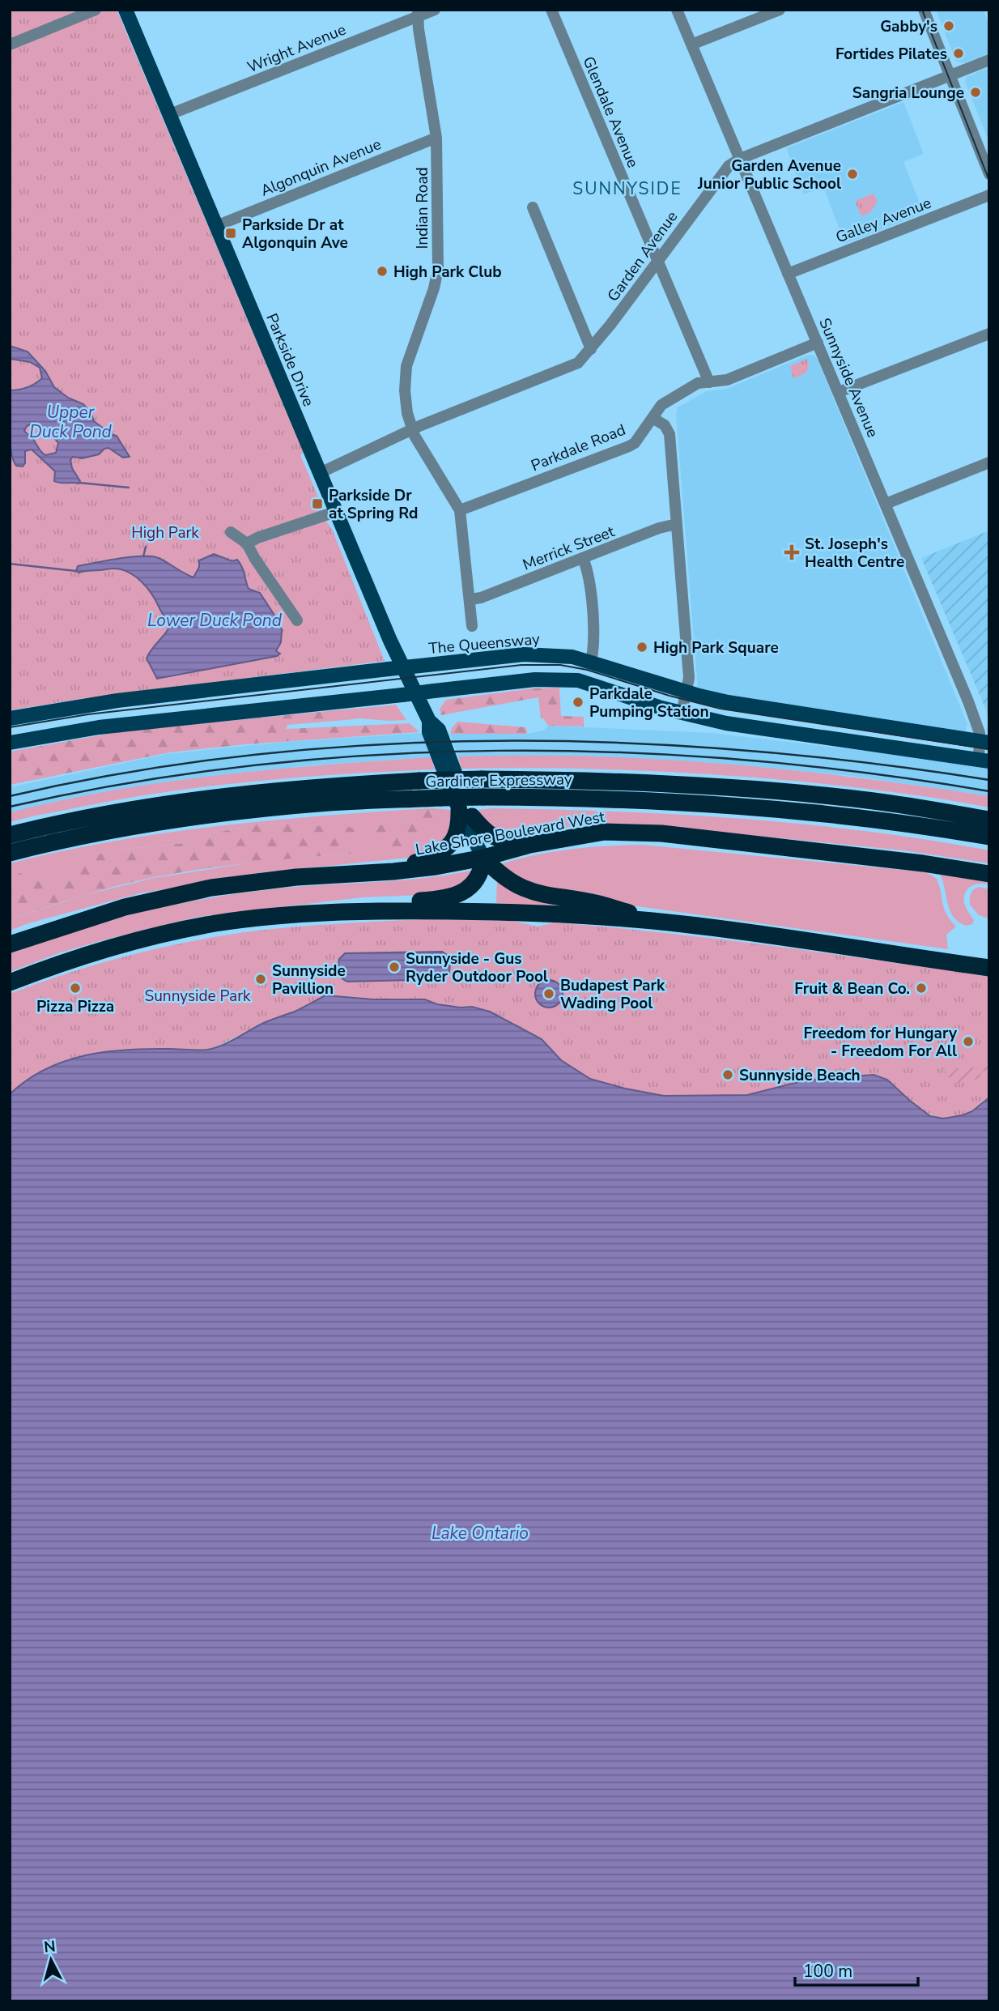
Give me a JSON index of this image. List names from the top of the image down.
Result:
{
  "streets": {
    "highway": ["Gardiner Expressway", "Lake Shore Boulevard West"],
    "main road": ["Parkside Drive", "The Queensway"],
    "street": [
      "Wright Avenue",
      "Glendale Avenue",
      "Algonquin Avenue",
      "Indian Road",
      "Galley Avenue",
      "Garden Avenue",
      "Sunnyside Avenue",
      "Parkdale Road",
      "Merrick Street"
    ]
  },
  "crossings": [
    ["Wright Avenue", "Indian Road"],
    ["Wright Avenue", "Parkside Drive"],
    ["Glendale Avenue", "Garden Avenue"],
    ["Glendale Avenue", "Parkdale Road"],
    ["Algonquin Avenue", "Indian Road"],
    ["Algonquin Avenue", "Parkside Drive"],
    ["Indian Road", "Garden Avenue"],
    ["Indian Road", "Parkdale Road"],
    ["Indian Road", "Merrick Street"],
    ["Galley Avenue", "Sunnyside Avenue"],
    ["Garden Avenue", "Parkside Drive"],
    ["Garden Avenue", "Sunnyside Avenue"],
    ["Parkside Drive", "Lake Shore Boulevard West"],
    ["Sunnyside Avenue", "Parkdale Road"],
    ["Sunnyside Avenue", "The Queensway"]
  ],
  "districts": ["SUNNYSIDE"],
  "water": ["Upper Duck Pond", "Lower Duck Pond", "Lake Ontario"],
  "parks": ["High Park", "Sunnyside Park"],
  "places": {
    "other": [
      "Gabby's",
      "Fortides Pilates",
      "Sangria Lounge",
      "Garden Avenue Junior Public School",
      "High Park Club",
      "High Park Square",
      "Parkdale Pumping Station",
      "Sunnyside - Gus Ryder Outdoor Pool",
      "Sunnyside Pavillion",
      "Pizza Pizza",
      "Fruit & Bean Co.",
      "Budapest Park Wading Pool",
      "Freedom for Hungary - Freedom For All",
      "Sunnyside Beach"
    ],
    "transit": ["Parkside Dr at Algonquin Ave", "Parkside Dr at Spring Rd"],
    "health": ["St. Joseph's Health Centre"]
  },
  "scale_bar": "100 m",
  "north": "top"
}
